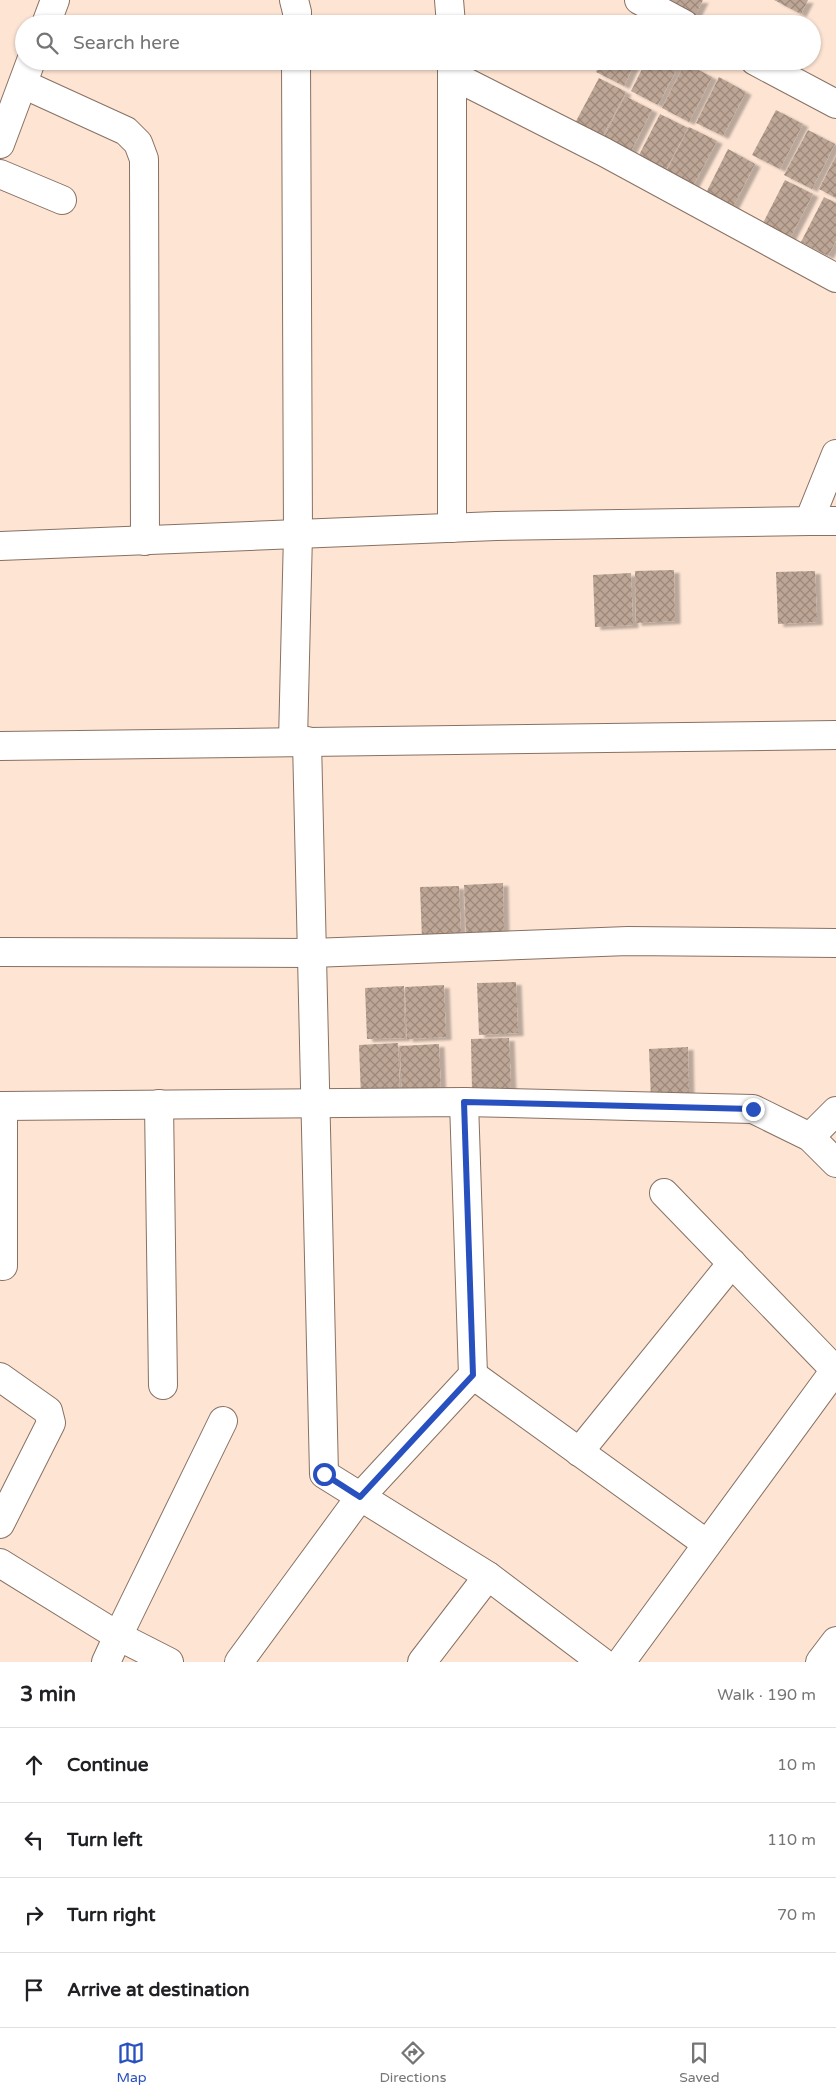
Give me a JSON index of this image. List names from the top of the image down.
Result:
{
  "page": {
    "search": "Search here",
    "heading": ["3 min", "Walk · 190 m"],
    "list": [
      ["Continue", "10 m"],
      ["Turn left", "110 m"],
      ["Turn right", "70 m"],
      "Arrive at destination"
    ],
    "nav": ["Map", "Directions", "Saved"]
  }
}
